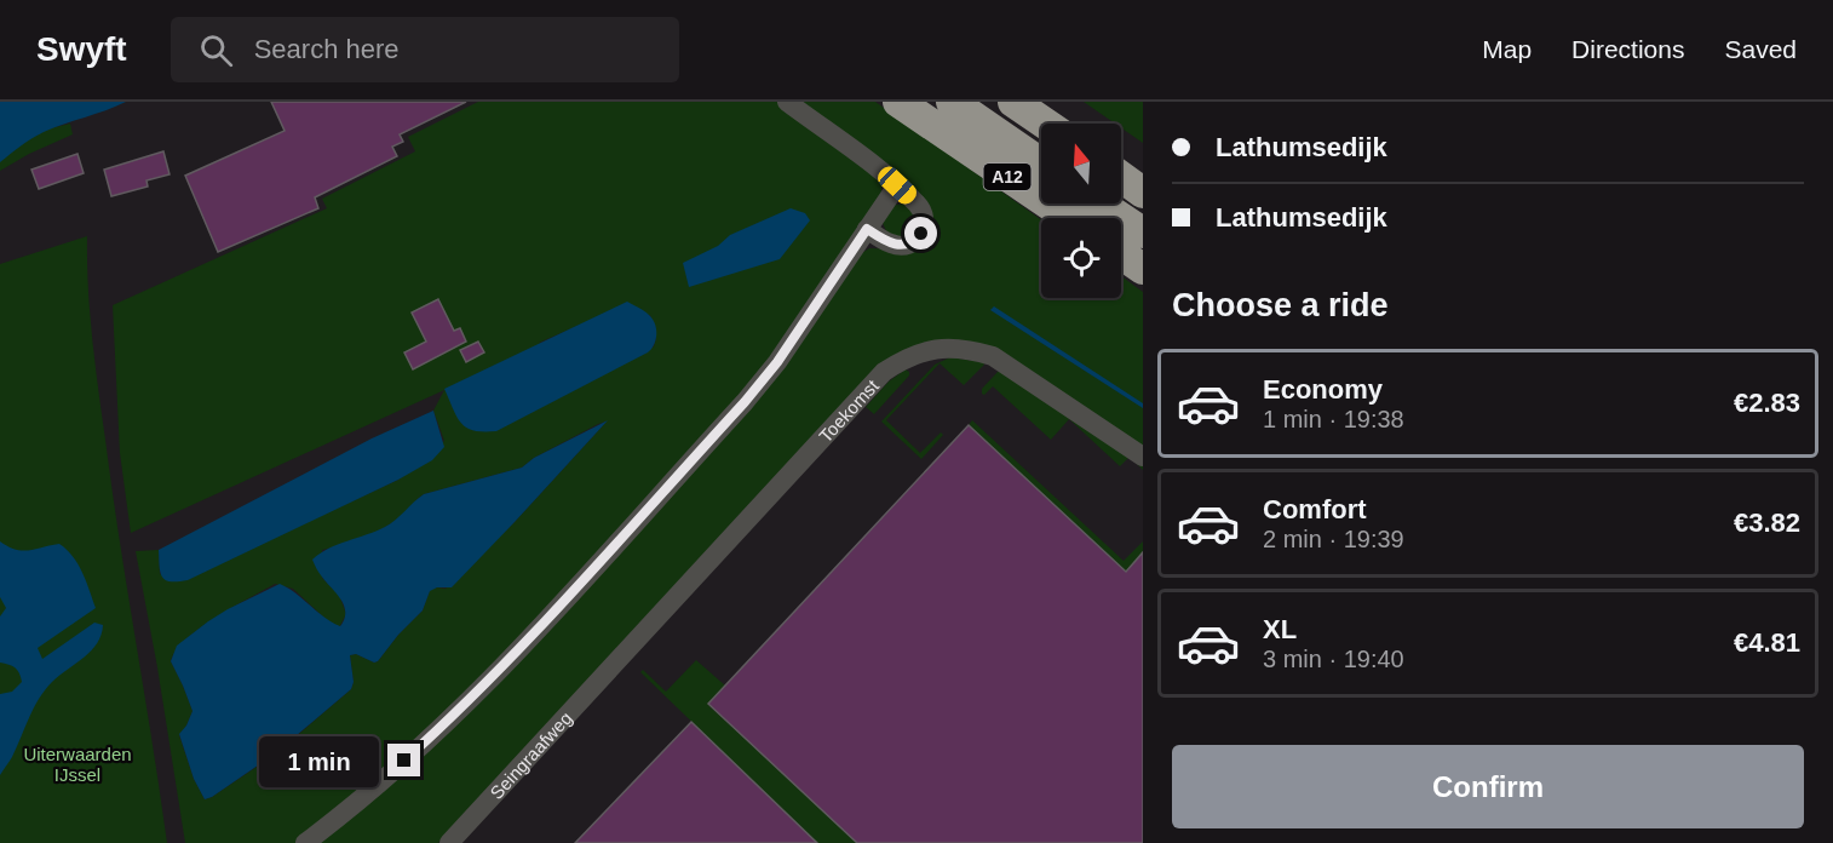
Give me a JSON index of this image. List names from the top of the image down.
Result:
{
  "streets": {
    "highway": ["A12"],
    "street": ["Toekomst", "Seingraafweg"]
  },
  "crossings": [
    ["Toekomst", "Seingraafweg"]
  ],
  "parks": ["Uiterwaarden IJssel"],
  "north": "top",
  "page": {
    "header": "Swyft",
    "search": "Search here",
    "nav": ["Map", "Directions", "Saved"],
    "banner": ["Lathumsedijk", "Lathumsedijk"],
    "heading": "Choose a ride",
    "list": [
      {
        "name": "Economy",
        "note": "1 min · 19:38",
        "value": "€2.83"
      },
      {
        "name": "Comfort",
        "note": "2 min · 19:39",
        "value": "€3.82"
      },
      {
        "name": "XL",
        "note": "3 min · 19:40",
        "value": "€4.81"
      }
    ],
    "buttons": "Confirm",
    "bubble": "1 min"
  }
}
